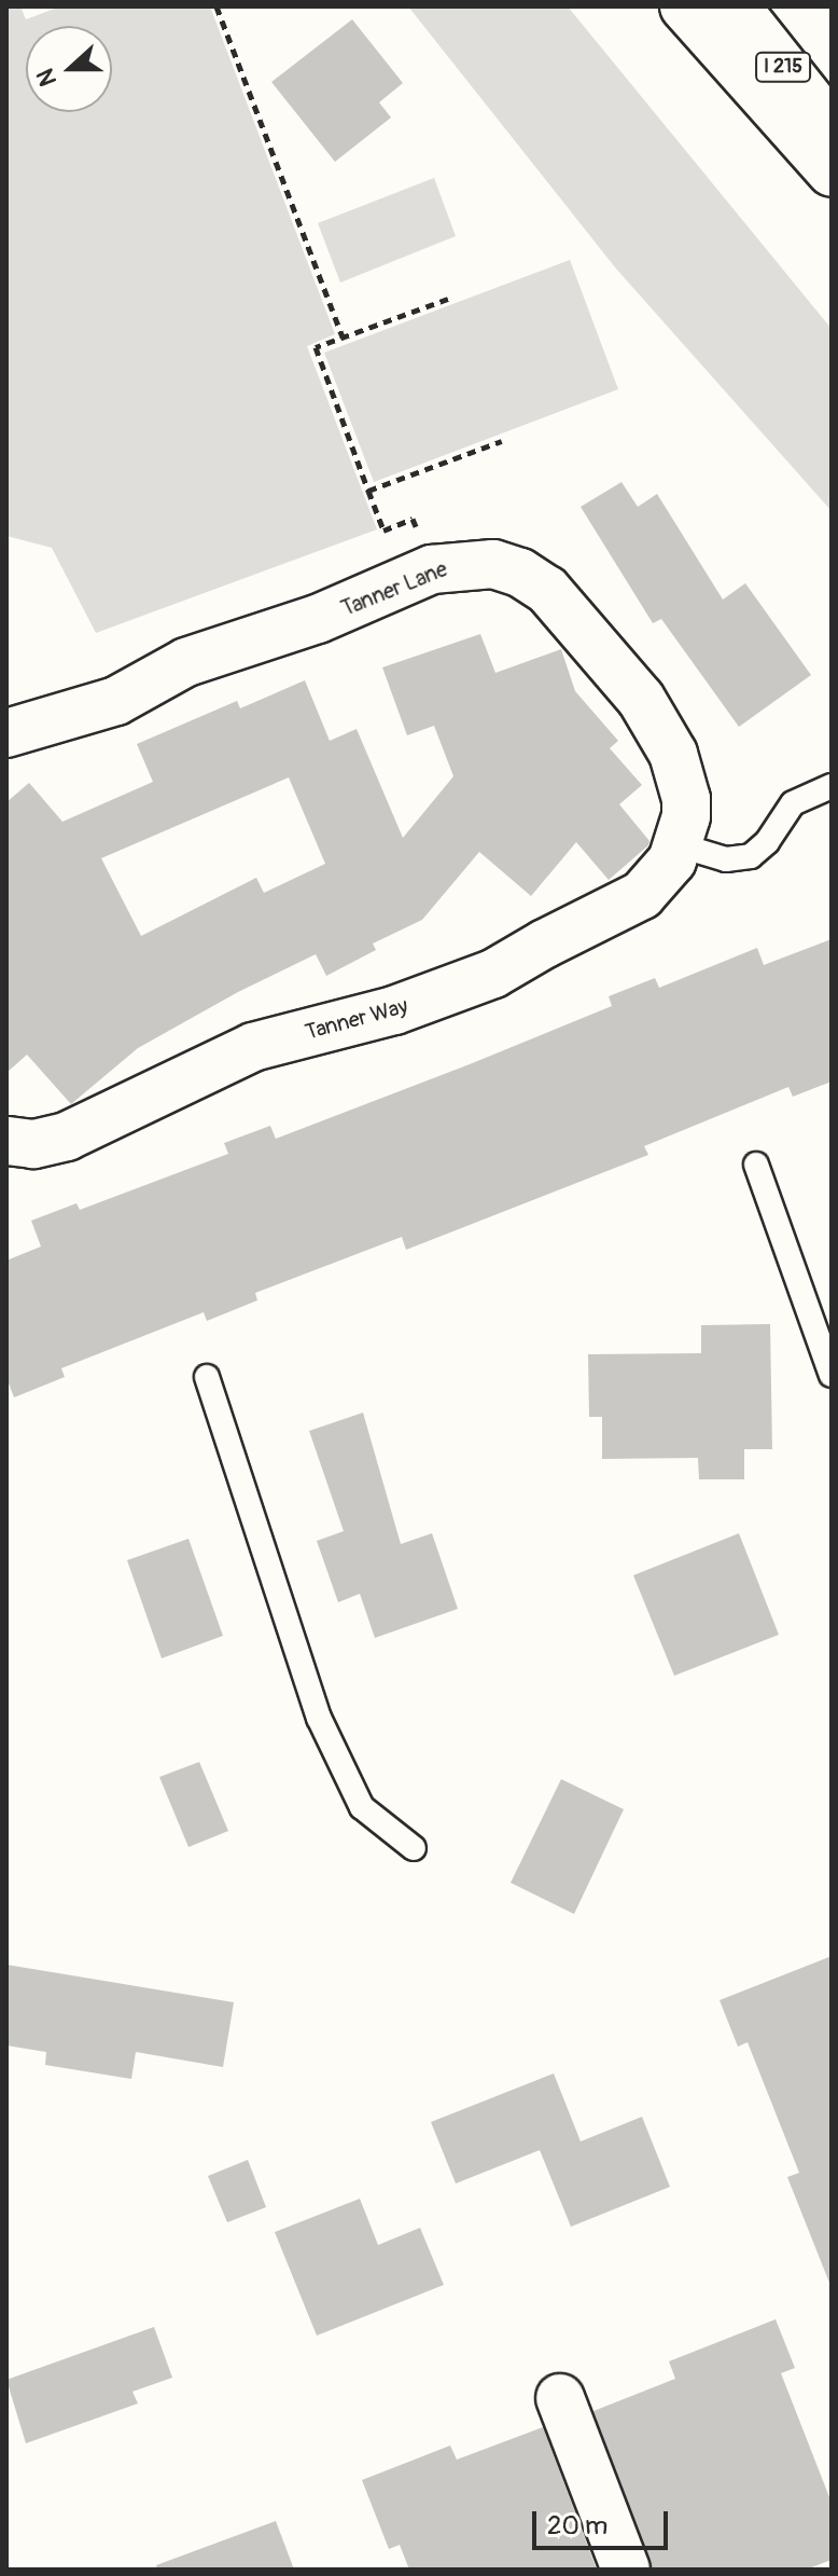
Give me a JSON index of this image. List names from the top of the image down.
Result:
{
  "streets": {
    "main road": ["I 215", "Tanner Lane", "Tanner Way"]
  },
  "crossings": [
    ["Tanner Lane", "Tanner Way"]
  ],
  "scale_bar": "20 m",
  "north": "left"
}
